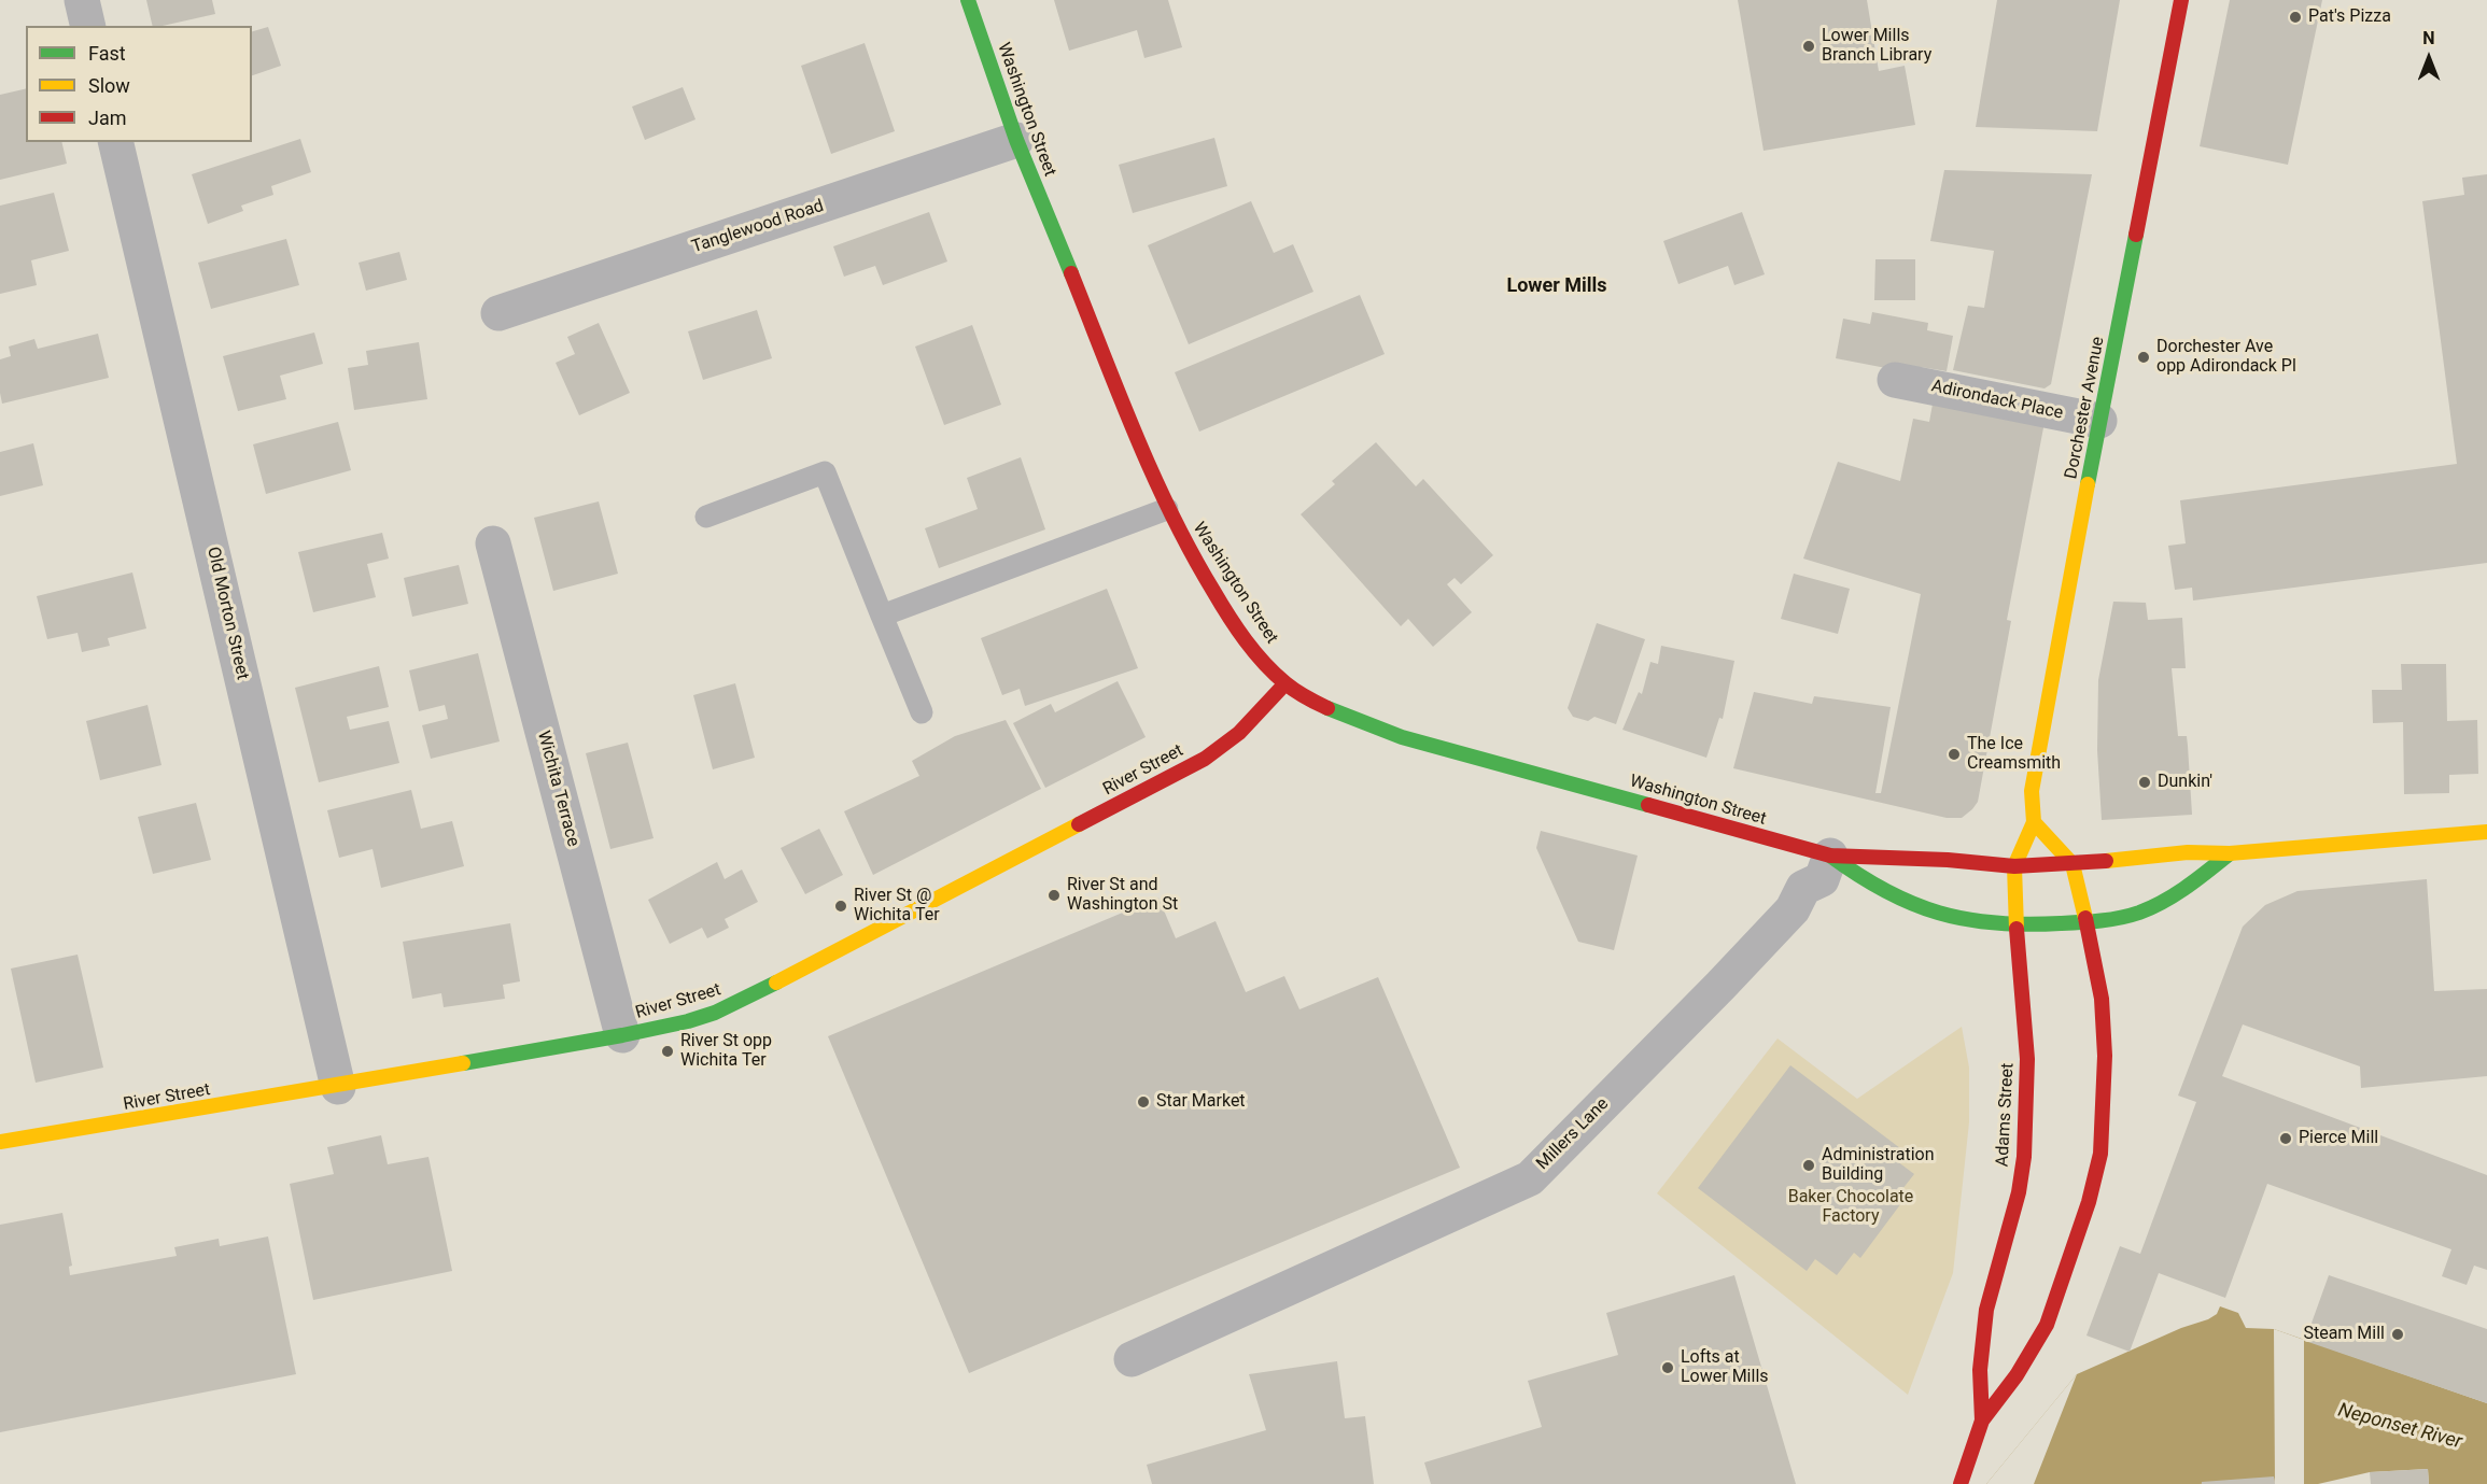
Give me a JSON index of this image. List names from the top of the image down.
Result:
{
  "streets": {
    "main road": [
      "Washington Street",
      "Dorchester Avenue",
      "River Street",
      "Adams Street"
    ],
    "street": [
      "Tanglewood Road",
      "Adirondack Place",
      "Old Morton Street",
      "Wichita Terrace",
      "Millers Lane"
    ]
  },
  "crossings": [
    ["Washington Street", "Tanglewood Road"],
    ["Washington Street", "Dorchester Avenue"],
    ["Washington Street", "River Street"],
    ["Washington Street", "Adams Street"],
    ["Washington Street", "Millers Lane"],
    ["Adirondack Place", "Dorchester Avenue"],
    ["Dorchester Avenue", "Adams Street"],
    ["Old Morton Street", "River Street"],
    ["River Street", "Wichita Terrace"]
  ],
  "districts": ["Lower Mills"],
  "water": ["Neponset River"],
  "parks": ["Baker Chocolate Factory"],
  "places": [
    "Pat's Pizza",
    "Lower Mills Branch Library",
    "Dorchester Ave opp Adirondack Pl",
    "The Ice Creamsmith",
    "Dunkin'",
    "River St and Washington St",
    "River St @ Wichita Ter",
    "River St opp Wichita Ter",
    "Star Market",
    "Pierce Mill",
    "Administration Building",
    "Steam Mill",
    "Lofts at Lower Mills"
  ],
  "legend": ["Fast", "Slow", "Jam"],
  "north": "top"
}
